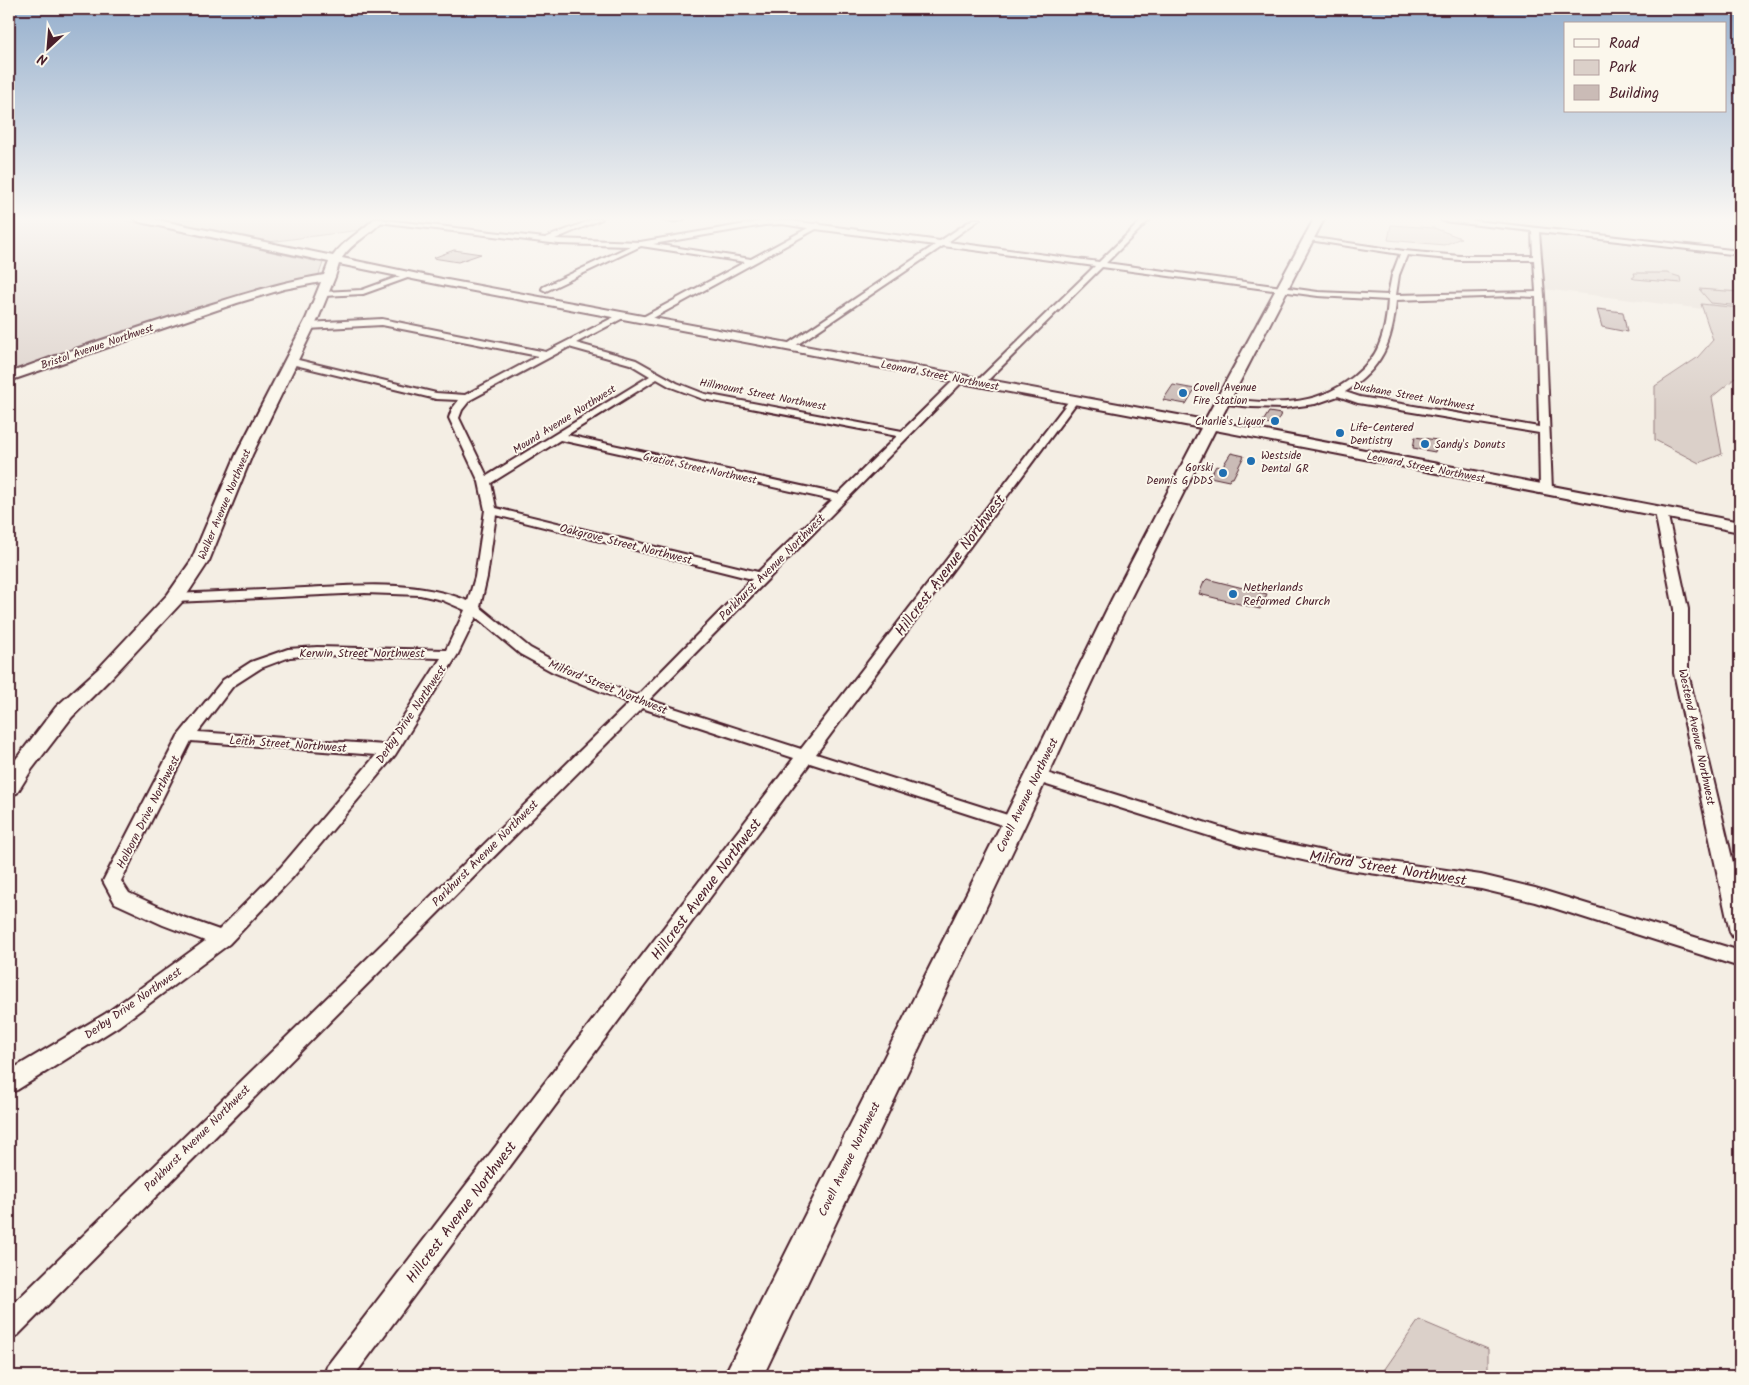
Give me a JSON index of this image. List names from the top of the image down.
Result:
{
  "streets": {
    "main road": [
      "Bristol Avenue Northwest",
      "Leonard Street Northwest",
      "Walker Avenue Northwest",
      "Covell Avenue Northwest"
    ],
    "street": [
      "Hillmount Street Northwest",
      "Dushane Street Northwest",
      "Mound Avenue Northwest",
      "Gratiot Street Northwest",
      "Oakgrove Street Northwest",
      "Hillcrest Avenue Northwest",
      "Parkhurst Avenue Northwest",
      "Kerwin Street Northwest",
      "Milford Street Northwest",
      "Derby Drive Northwest",
      "Westend Avenue Northwest",
      "Leith Street Northwest",
      "Holborn Drive Northwest"
    ]
  },
  "crossings": [
    ["Leonard Street Northwest", "Hillcrest Avenue Northwest"],
    ["Leonard Street Northwest", "Parkhurst Avenue Northwest"],
    ["Leonard Street Northwest", "Derby Drive Northwest"],
    ["Leonard Street Northwest", "Westend Avenue Northwest"],
    ["Leonard Street Northwest", "Covell Avenue Northwest"],
    ["Hillmount Street Northwest", "Mound Avenue Northwest"],
    ["Hillmount Street Northwest", "Parkhurst Avenue Northwest"],
    ["Hillmount Street Northwest", "Derby Drive Northwest"],
    ["Dushane Street Northwest", "Covell Avenue Northwest"],
    ["Mound Avenue Northwest", "Gratiot Street Northwest"],
    ["Mound Avenue Northwest", "Derby Drive Northwest"],
    ["Gratiot Street Northwest", "Parkhurst Avenue Northwest"],
    ["Walker Avenue Northwest", "Milford Street Northwest"],
    ["Oakgrove Street Northwest", "Parkhurst Avenue Northwest"],
    ["Oakgrove Street Northwest", "Derby Drive Northwest"],
    ["Hillcrest Avenue Northwest", "Milford Street Northwest"],
    ["Parkhurst Avenue Northwest", "Milford Street Northwest"],
    ["Kerwin Street Northwest", "Derby Drive Northwest"],
    ["Kerwin Street Northwest", "Leith Street Northwest"],
    ["Kerwin Street Northwest", "Holborn Drive Northwest"],
    ["Milford Street Northwest", "Derby Drive Northwest"],
    ["Milford Street Northwest", "Covell Avenue Northwest"],
    ["Derby Drive Northwest", "Leith Street Northwest"],
    ["Derby Drive Northwest", "Holborn Drive Northwest"],
    ["Leith Street Northwest", "Holborn Drive Northwest"]
  ],
  "places": [
    "Covell Avenue Fire Station",
    "Charlie's Liquor",
    "Life-Centered Dentistry",
    "Sandy's Donuts",
    "Westside Dental GR",
    "Gorski Dennis G DDS",
    "Netherlands Reformed Church"
  ],
  "legend": ["Road", "Park", "Building"],
  "north": "bottom left"
}
